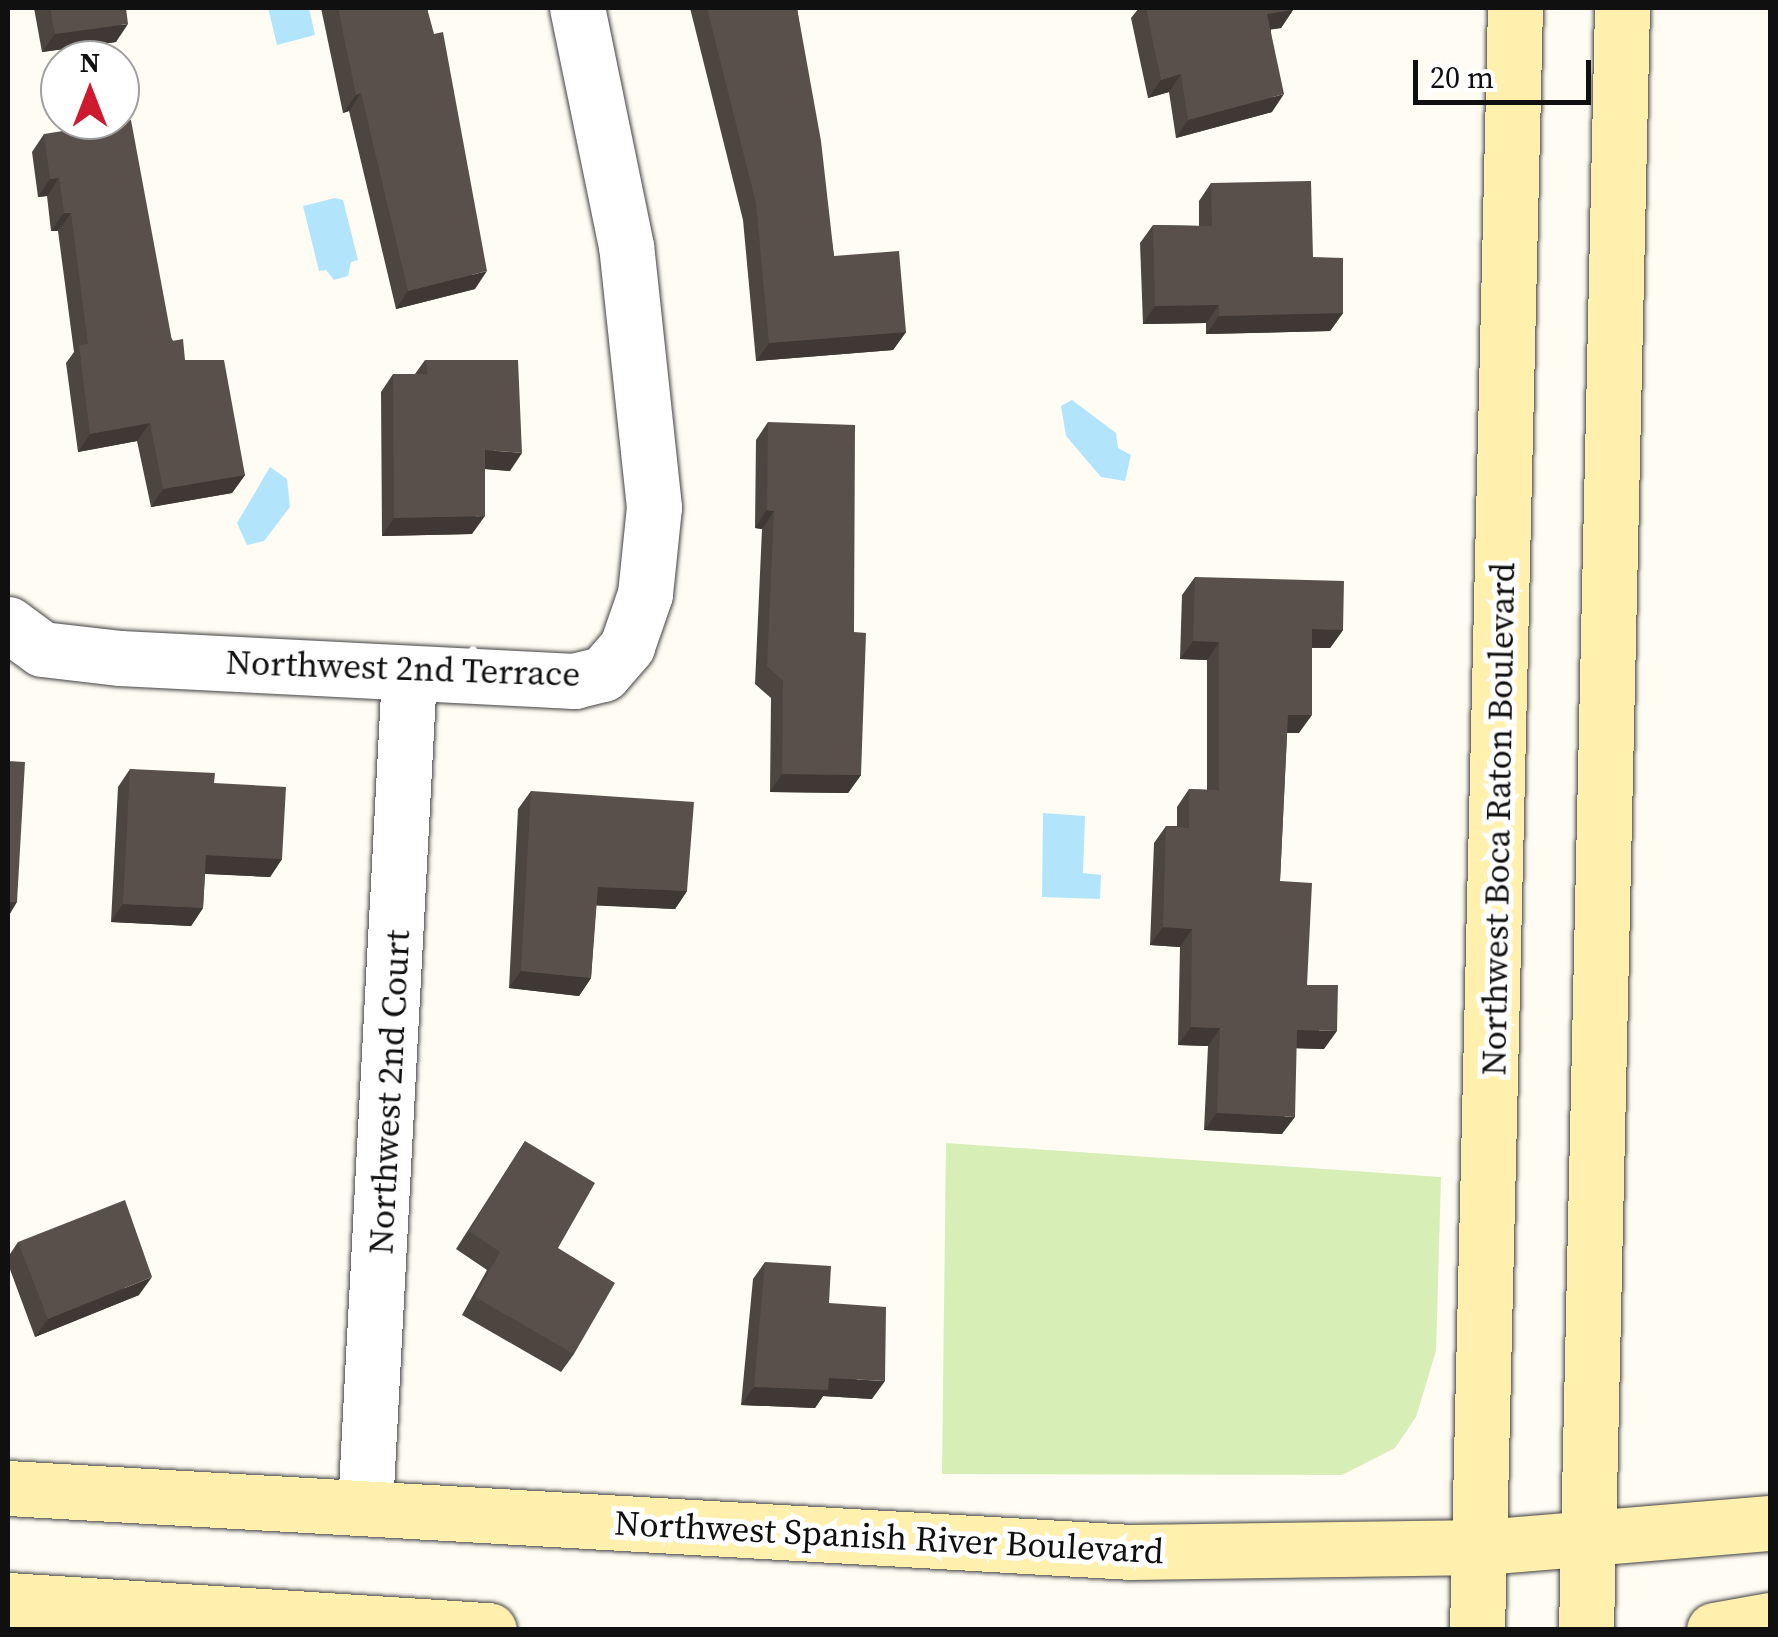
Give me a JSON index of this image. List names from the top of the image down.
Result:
{
  "streets": {
    "street": [
      "Northwest 2nd Terrace",
      "Northwest Boca Raton Boulevard",
      "Northwest 2nd Court",
      "Northwest Spanish River Boulevard"
    ]
  },
  "crossings": [
    ["Northwest 2nd Terrace", "Northwest 2nd Court"],
    ["Northwest Boca Raton Boulevard", "Northwest Spanish River Boulevard"],
    ["Northwest 2nd Court", "Northwest Spanish River Boulevard"]
  ],
  "scale_bar": "20 m",
  "north": "top"
}
